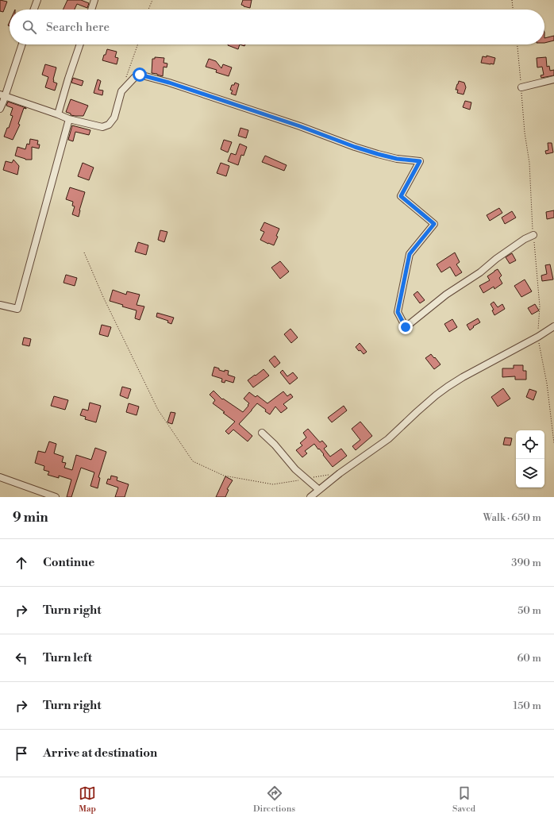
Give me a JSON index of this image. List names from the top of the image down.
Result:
{
  "page": {
    "search": "Search here",
    "heading": ["9 min", "Walk · 650 m"],
    "list": [
      ["Continue", "390 m"],
      ["Turn right", "50 m"],
      ["Turn left", "60 m"],
      ["Turn right", "150 m"],
      "Arrive at destination"
    ],
    "nav": ["Map", "Directions", "Saved"]
  }
}
